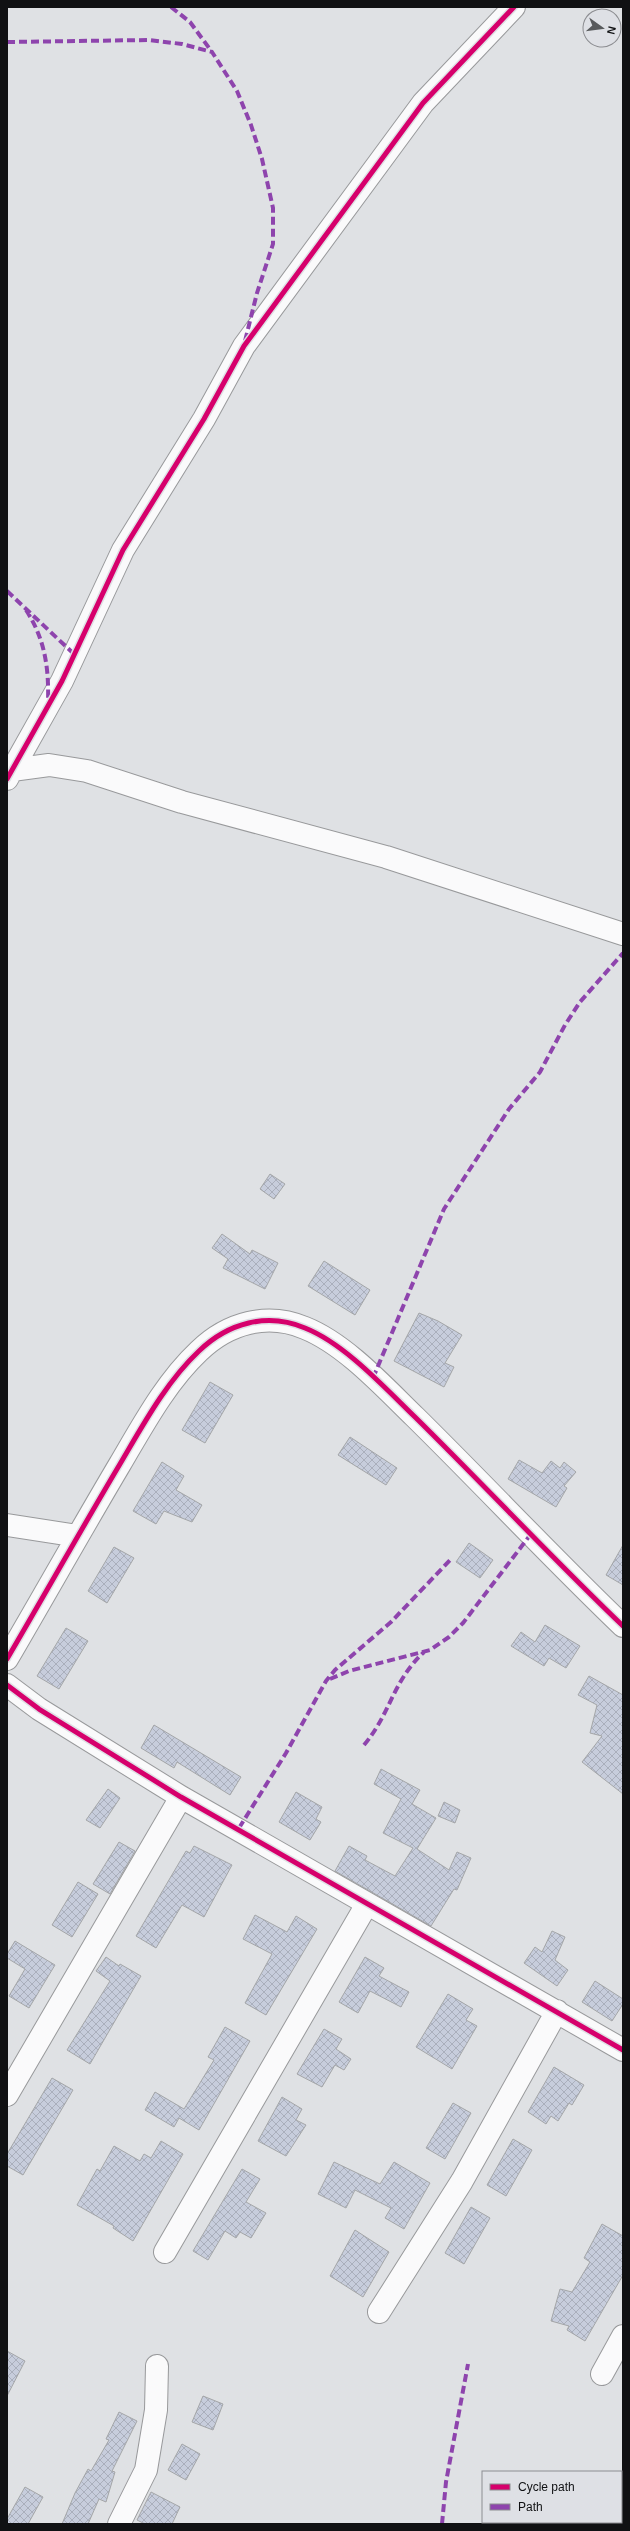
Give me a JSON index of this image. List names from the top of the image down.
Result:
{
  "legend": ["Cycle path", "Path"],
  "north": "right"
}
